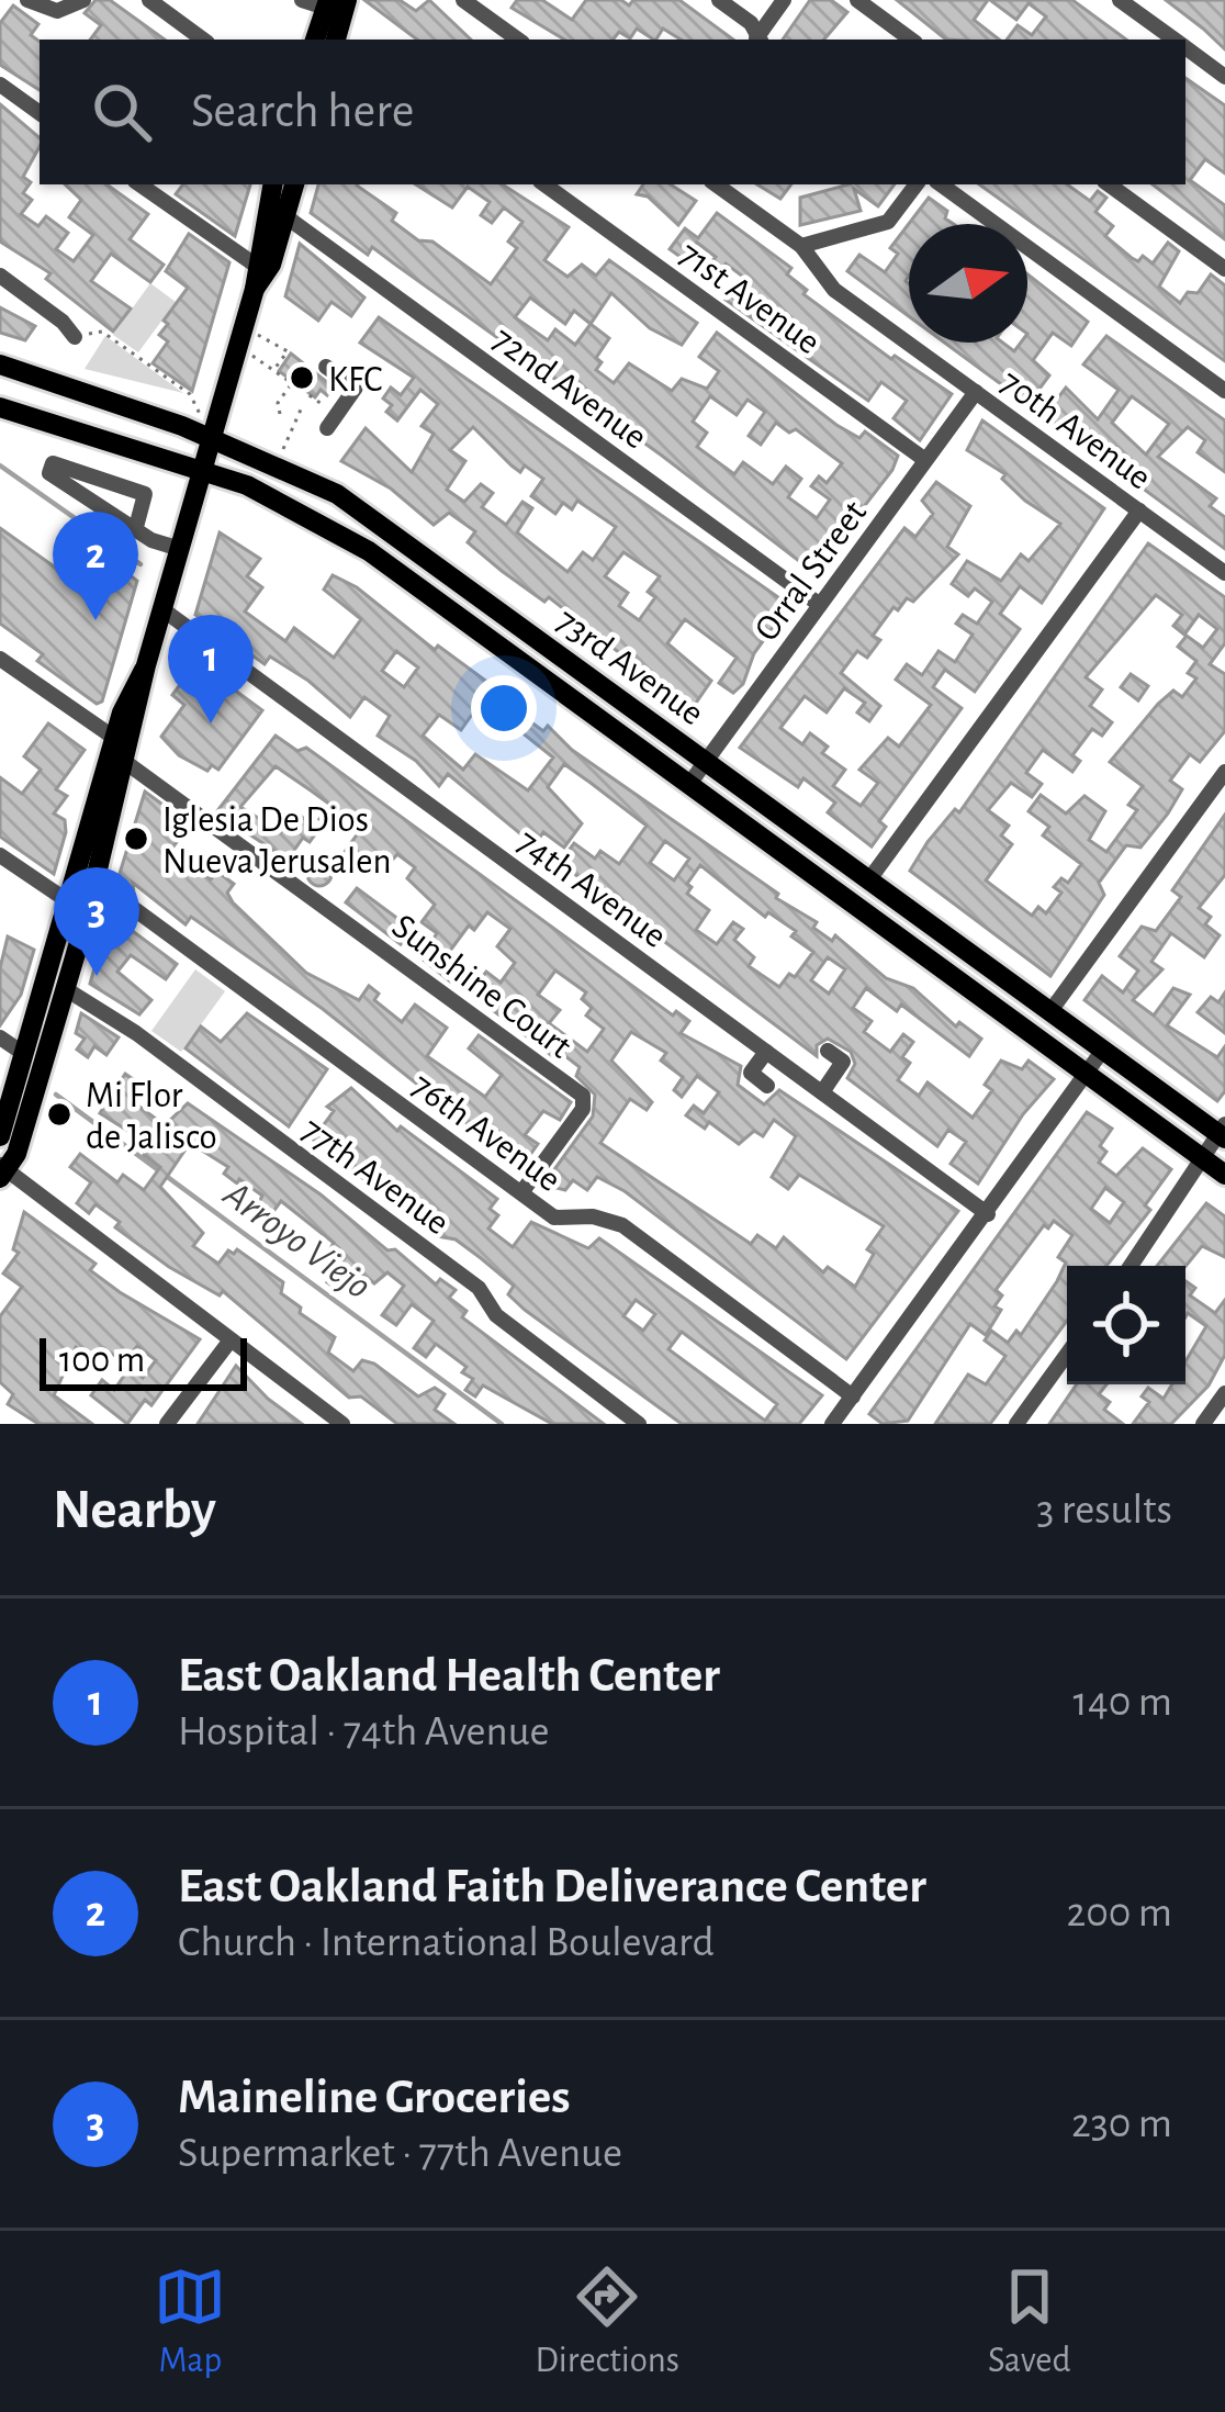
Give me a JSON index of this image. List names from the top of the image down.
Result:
{
  "streets": {
    "main road": ["73rd Avenue"],
    "street": [
      "71st Avenue",
      "72nd Avenue",
      "70th Avenue",
      "Orral Street",
      "74th Avenue",
      "Sunshine Court",
      "76th Avenue",
      "77th Avenue"
    ]
  },
  "crossings": [
    ["71st Avenue", "Orral Street"],
    ["72nd Avenue", "Orral Street"],
    ["70th Avenue", "Orral Street"],
    ["Orral Street", "73rd Avenue"],
    ["Sunshine Court", "76th Avenue"]
  ],
  "water": ["Arroyo Viejo"],
  "places": ["KFC", "Iglesia De Dios Nueva Jerusalen", "Mi Flor de Jalisco"],
  "scale_bar": "100 m",
  "north": "right",
  "page": {
    "search": "Search here",
    "pins": ["2", "1", "3"],
    "scale": "100 m",
    "heading": ["Nearby", "3 results"],
    "list": [
      {
        "mark": "1",
        "name": "East Oakland Health Center",
        "note": "Hospital · 74th Avenue",
        "value": "140 m"
      },
      {
        "mark": "2",
        "name": "East Oakland Faith Deliverance Center",
        "note": "Church · International Boulevard",
        "value": "200 m"
      },
      {
        "mark": "3",
        "name": "Maineline Groceries",
        "note": "Supermarket · 77th Avenue",
        "value": "230 m"
      }
    ],
    "nav": ["Map", "Directions", "Saved"]
  }
}
